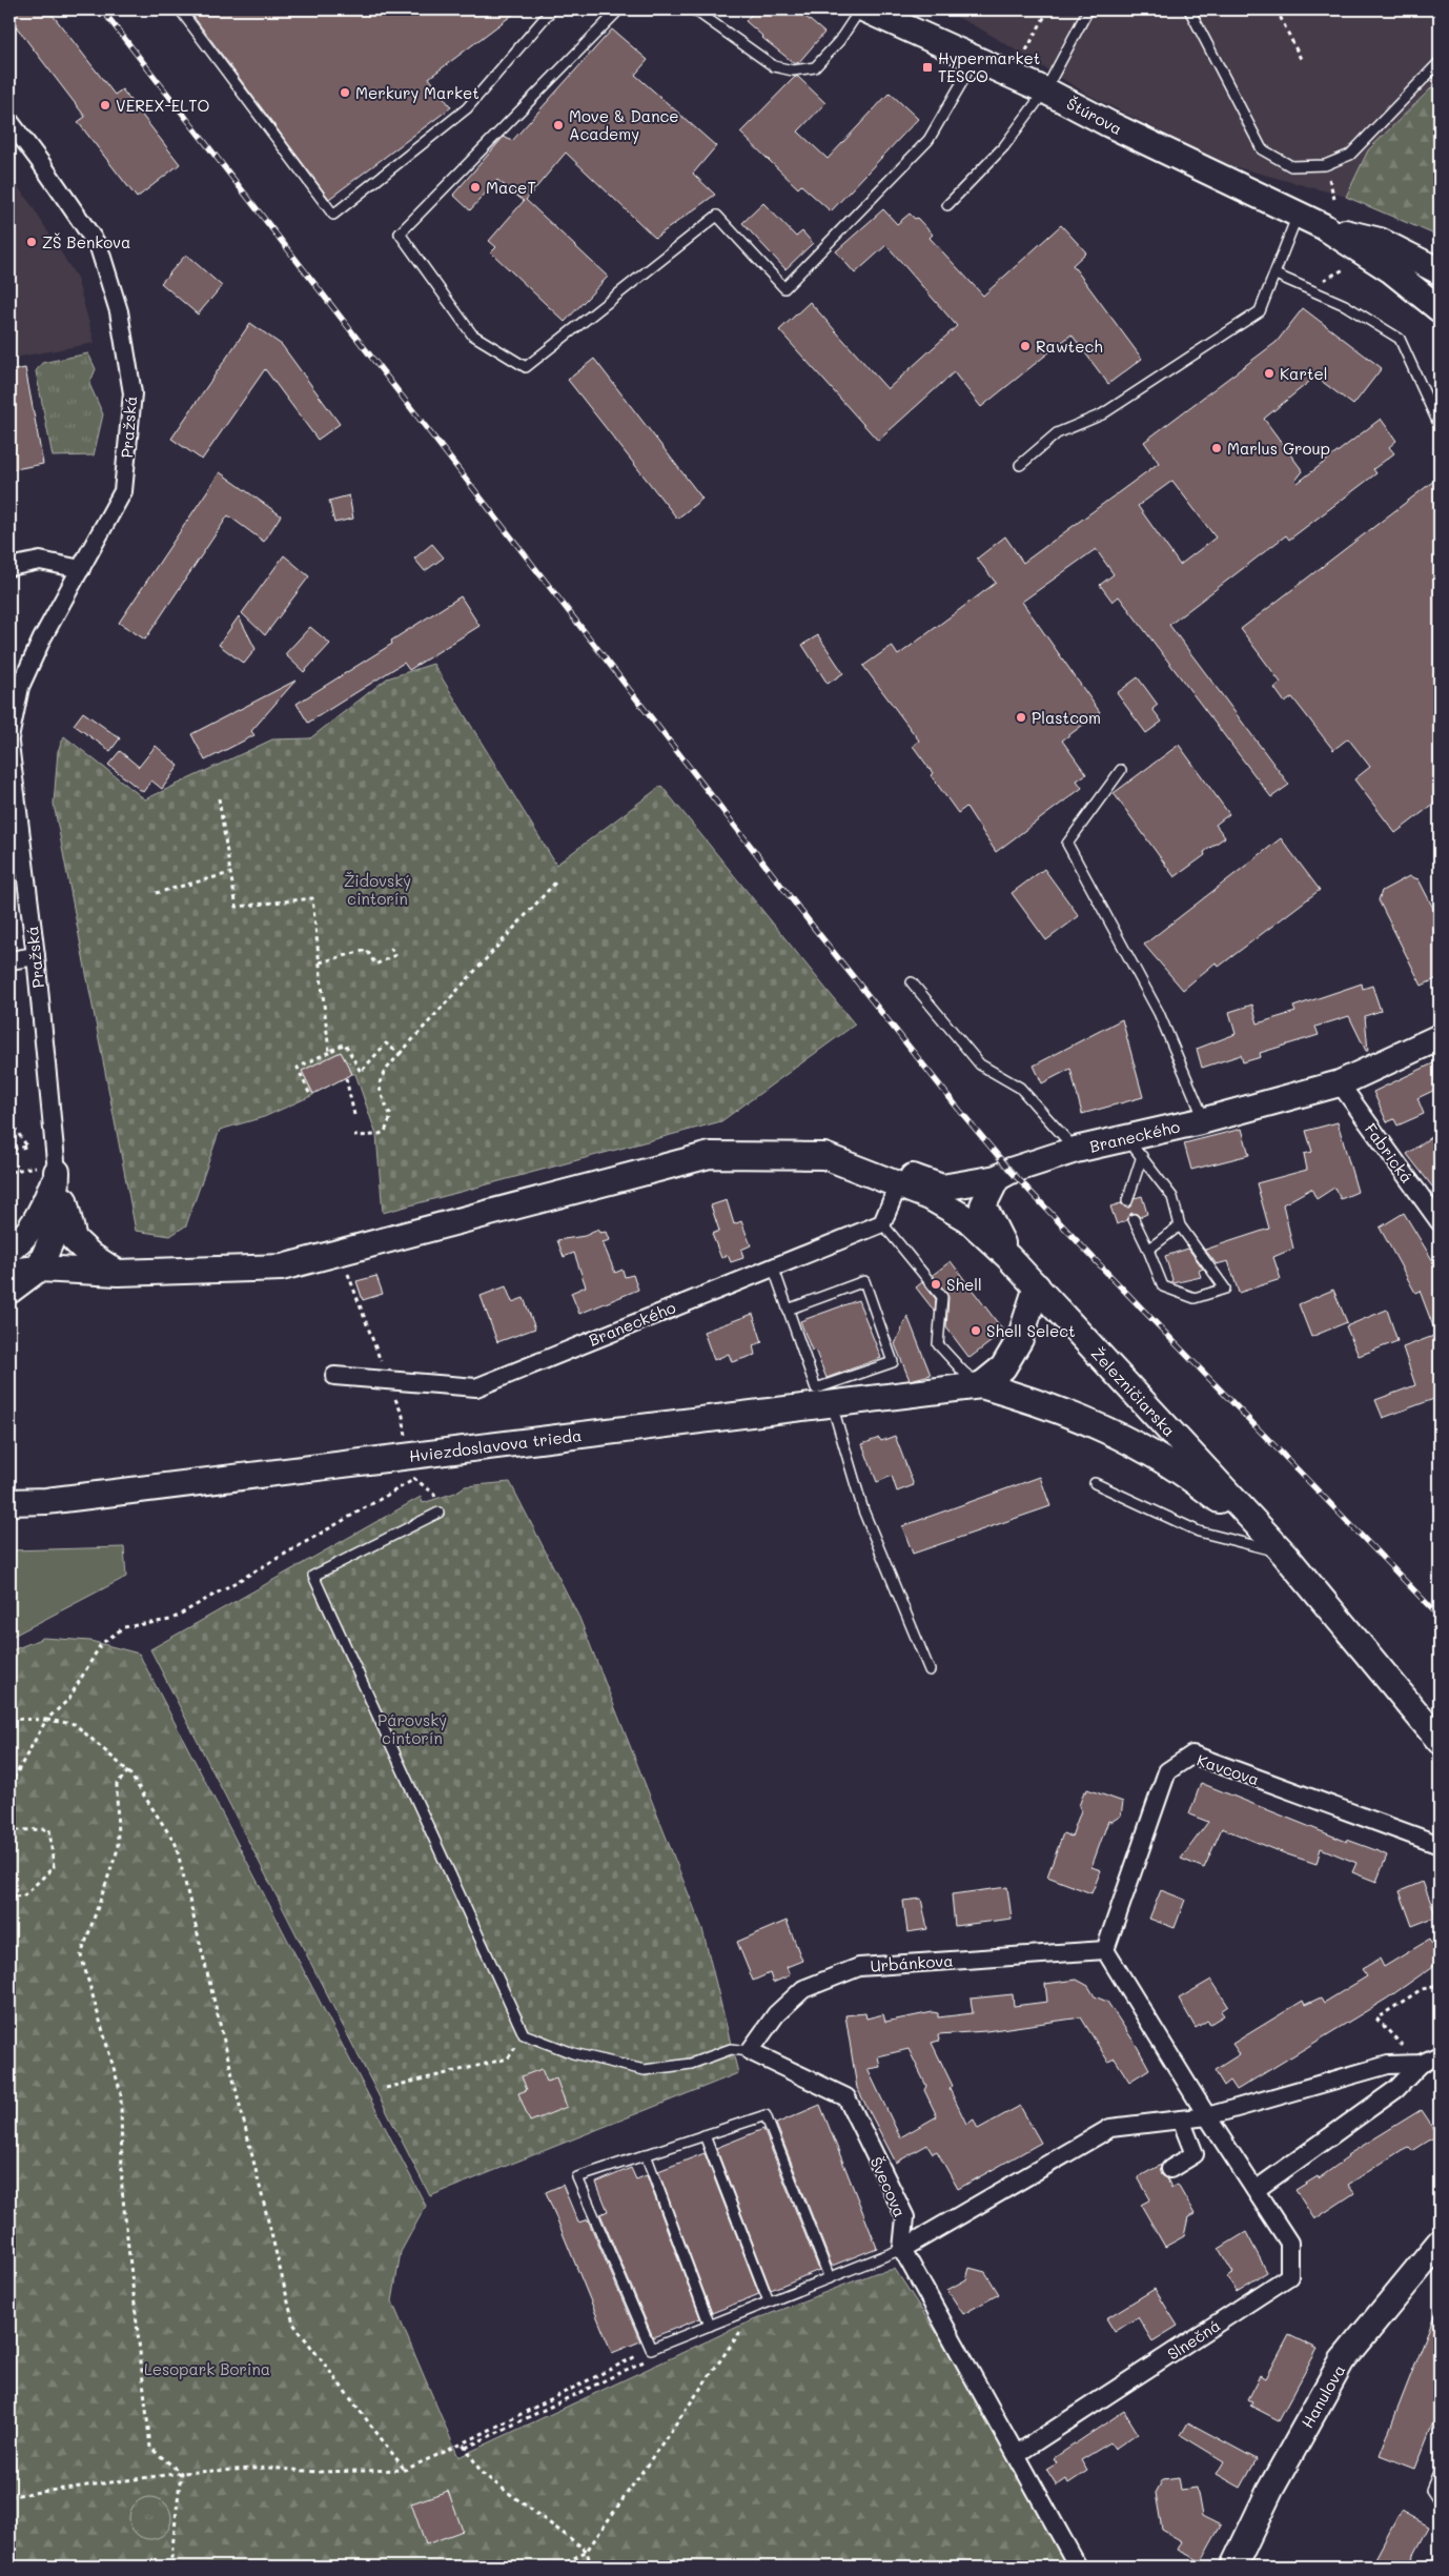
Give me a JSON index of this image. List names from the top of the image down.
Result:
{
  "streets": {
    "street": [
      "Štúrova",
      "Pražská",
      "Braneckého",
      "Fabrická",
      "Železničiarska",
      "Hviezdoslavova trieda",
      "Kavcova",
      "Urbánkova",
      "Švecova",
      "Slnečná",
      "Hanulova"
    ]
  },
  "crossings": [
    ["Braneckého", "Fabrická"],
    ["Železničiarska", "Hviezdoslavova trieda"],
    ["Kavcova", "Urbánkova"],
    ["Kavcova", "Slnečná"],
    ["Urbánkova", "Švecova"],
    ["Urbánkova", "Slnečná"]
  ],
  "parks": ["Židovský cintorín", "Párovský cintorín", "Lesopark Borina"],
  "places": {
    "transit": ["Hypermarket TESCO"],
    "other": [
      "Merkury Market",
      "VEREX-ELTO",
      "Move & Dance Academy",
      "MaceT",
      "ZŠ Benkova",
      "Rawtech",
      "Kartel",
      "Marlus Group",
      "Plastcom",
      "Shell",
      "Shell Select"
    ]
  }
}
